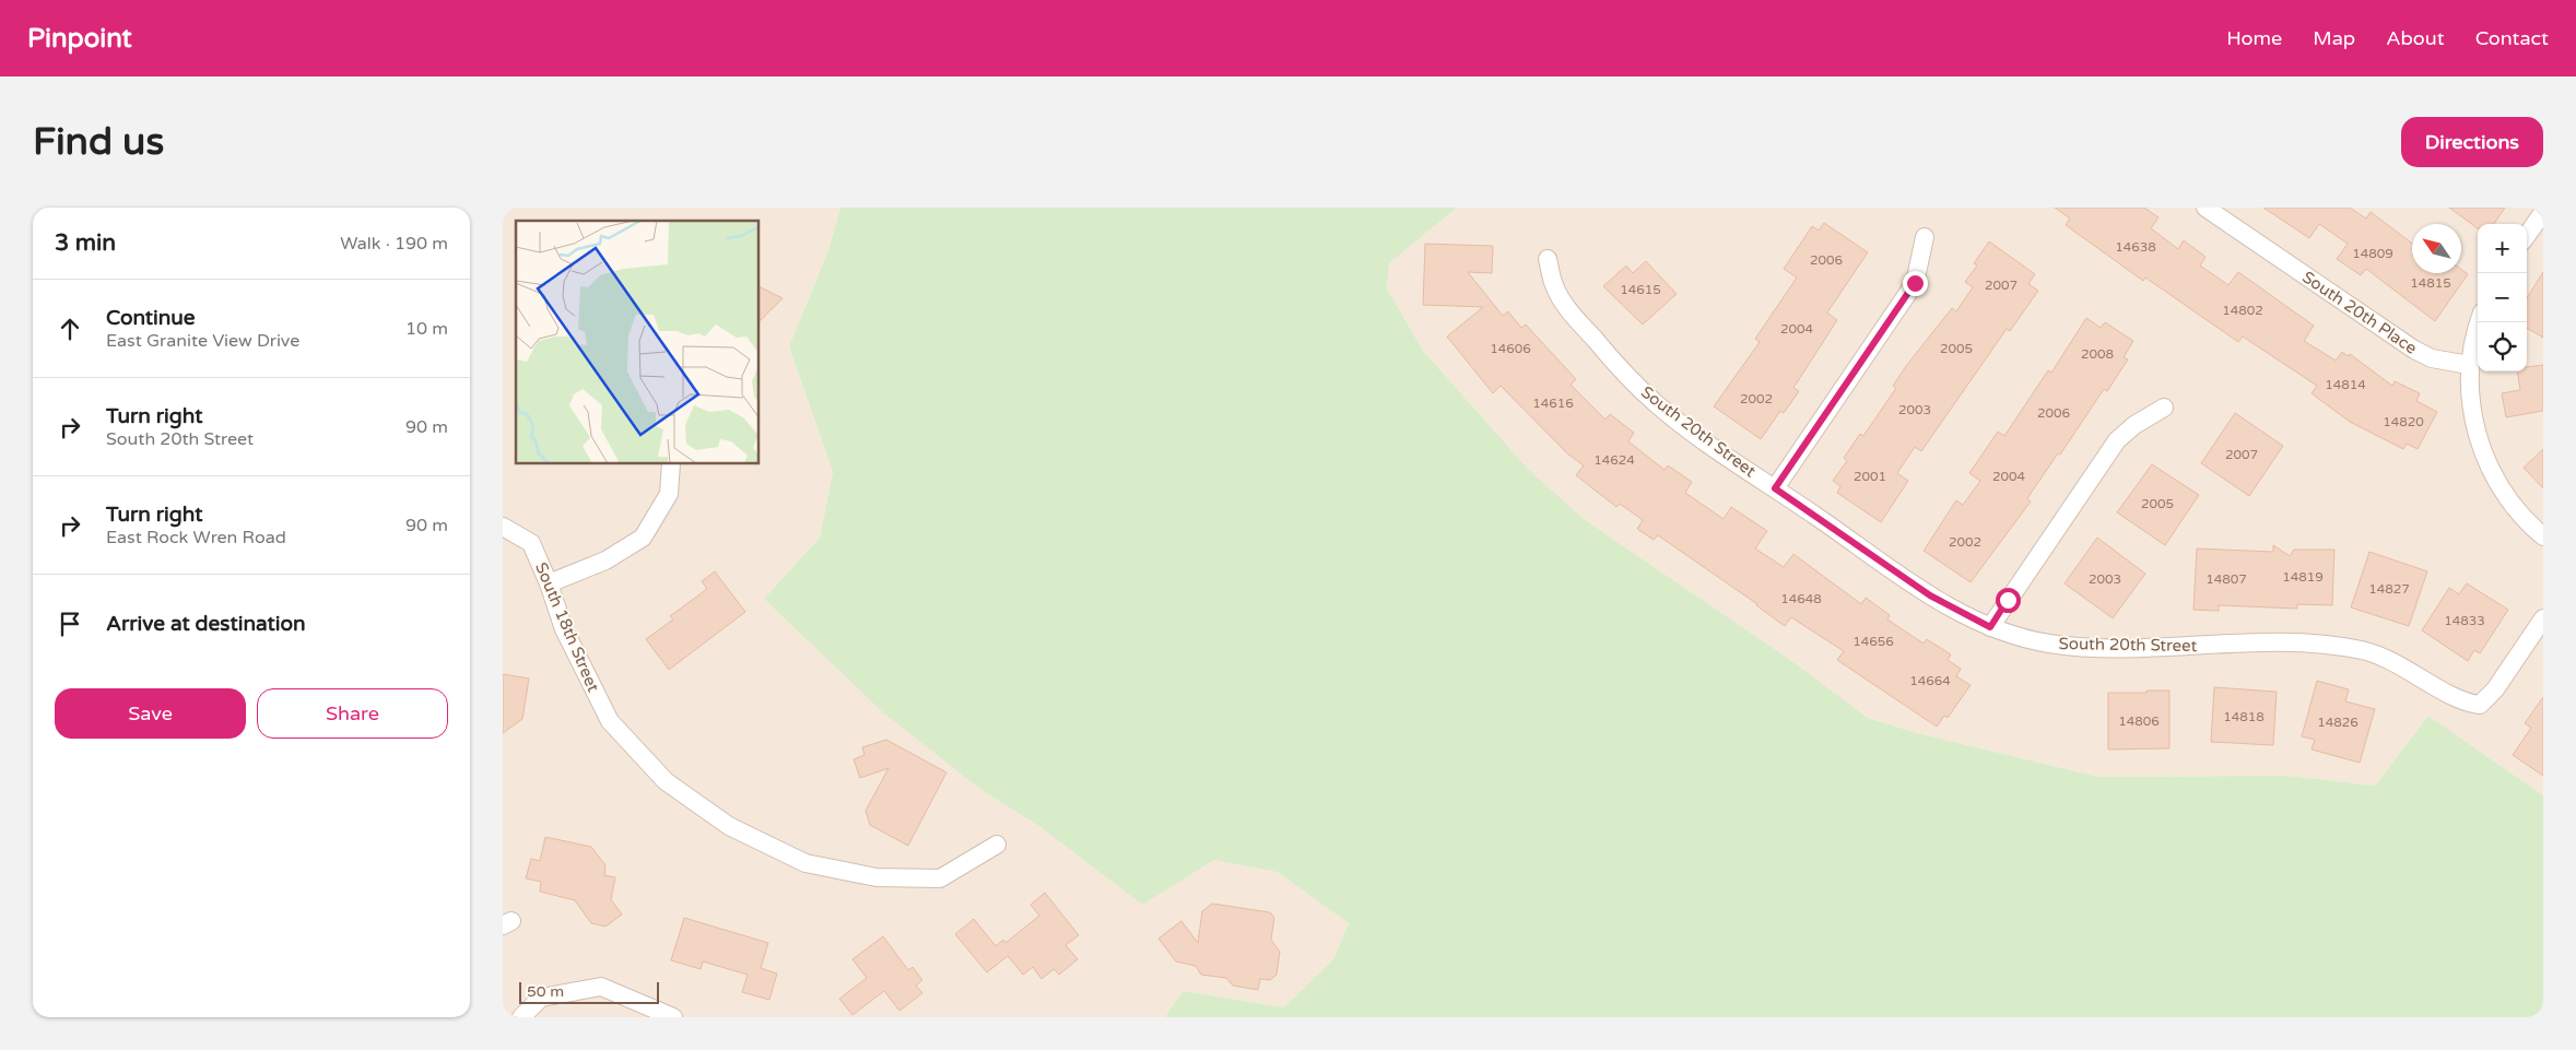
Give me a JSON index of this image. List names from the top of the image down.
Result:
{
  "streets": {
    "street": ["South 20th Place", "South 20th Street", "South 18th Street"]
  },
  "house_numbers": [
    "14638",
    "14809",
    "2006",
    "14815",
    "2007",
    "14615",
    "14802",
    "2004",
    "14606",
    "2005",
    "2008",
    "14814",
    "2002",
    "14616",
    "2003",
    "2006",
    "14820",
    "2007",
    "14624",
    "2001",
    "2004",
    "2005",
    "2002",
    "14819",
    "2003",
    "14807",
    "14827",
    "14648",
    "14833",
    "14656",
    "14664",
    "14818",
    "14806",
    "14826"
  ],
  "scale_bar": "50 m",
  "north": "top left",
  "page": {
    "header": "Pinpoint",
    "nav": [
      "Home",
      "Map",
      "About",
      "Contact"
    ],
    "buttons": [
      "Directions",
      ["Save", "Share"]
    ],
    "title": "Find us",
    "heading": ["3 min", "Walk · 190 m"],
    "map_buttons": ["+", "−"],
    "list": [
      ["Continue", "East Granite View Drive", "10 m"],
      ["Turn right", "South 20th Street", "90 m"],
      ["Turn right", "East Rock Wren Road", "90 m"],
      "Arrive at destination"
    ],
    "scale": "50 m"
  }
}
